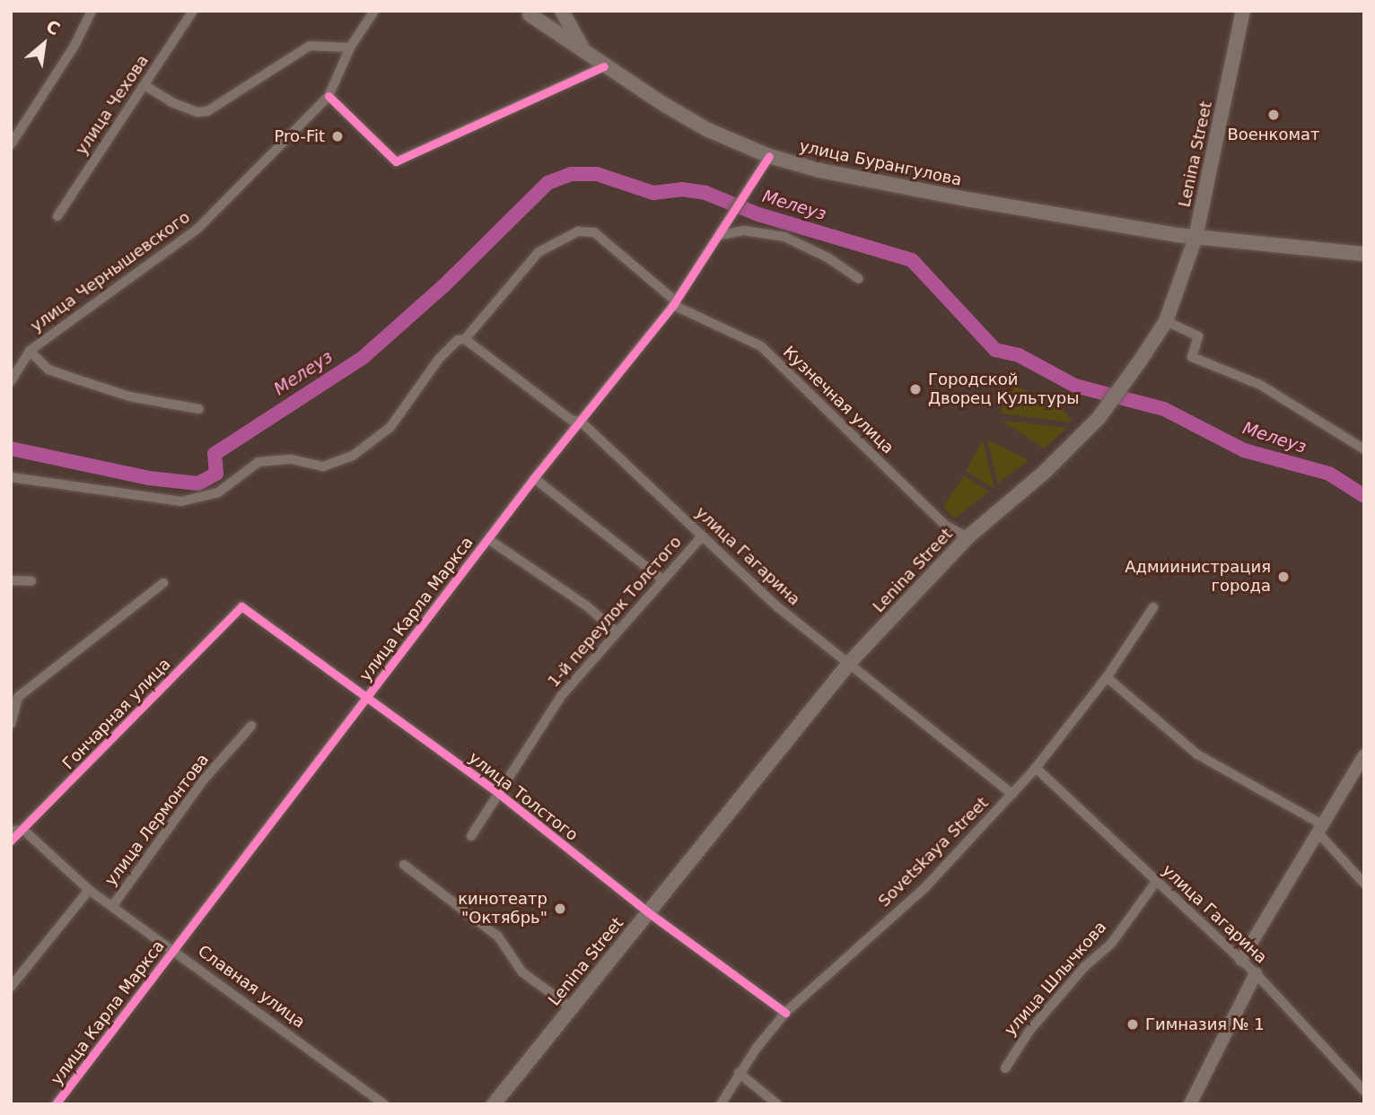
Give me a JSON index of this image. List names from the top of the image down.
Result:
{
  "streets": {
    "main road": ["Lenina Street", "улица Бурангулова"],
    "street": [
      "улица Чехова",
      "улица Чернышевского",
      "Кузнечная улица",
      "улица Гагарина",
      "улица Карла Маркса",
      "1-й переулок Толстого",
      "Гончарная улица",
      "улица Толстого",
      "улица Лермонтова",
      "Sovetskaya Street",
      "улица Шлычкова",
      "Славная улица"
    ]
  },
  "crossings": [
    ["Lenina Street", "улица Бурангулова"],
    ["Lenina Street", "Кузнечная улица"],
    ["Lenina Street", "улица Гагарина"],
    ["Lenina Street", "улица Толстого"],
    ["улица Бурангулова", "улица Карла Маркса"],
    ["Кузнечная улица", "улица Гагарина"],
    ["Кузнечная улица", "улица Карла Маркса"],
    ["улица Гагарина", "улица Карла Маркса"],
    ["улица Гагарина", "1-й переулок Толстого"],
    ["улица Гагарина", "Sovetskaya Street"],
    ["улица Гагарина", "улица Шлычкова"],
    ["улица Карла Маркса", "улица Толстого"],
    ["улица Карла Маркса", "Славная улица"],
    ["1-й переулок Толстого", "улица Толстого"],
    ["Гончарная улица", "улица Толстого"],
    ["Гончарная улица", "Славная улица"],
    ["улица Толстого", "Sovetskaya Street"],
    ["улица Лермонтова", "Славная улица"]
  ],
  "water": ["Мелеуз"],
  "places": [
    "Военкомат",
    "Pro-Fit",
    "Городской Дворец Культуры",
    "Адмиинистрация города",
    "кинотеатр \"Октябрь\"",
    "Гимназия № 1"
  ],
  "north": "top right"
}
